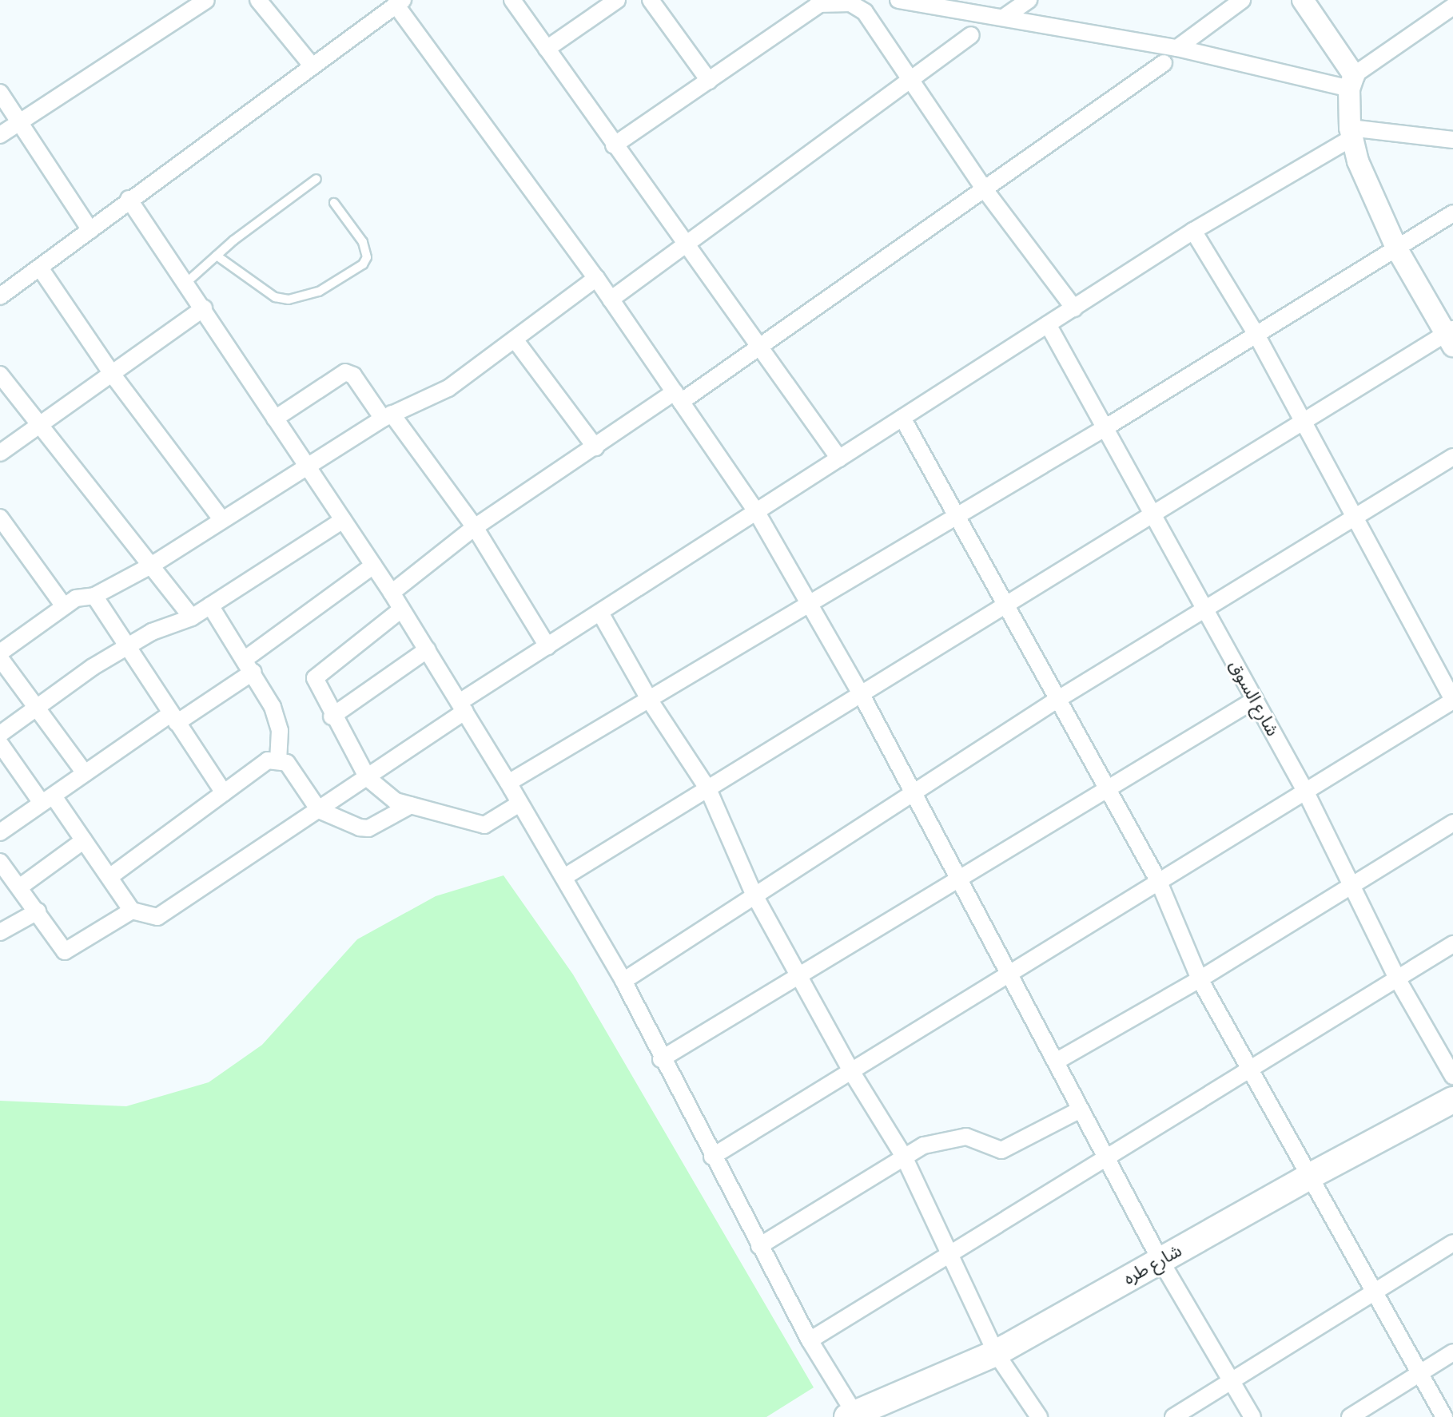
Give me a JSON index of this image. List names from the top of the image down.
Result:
{
  "streets": {
    "main road": ["شارع طره"],
    "street": ["شارع السوق"]
  }
}
